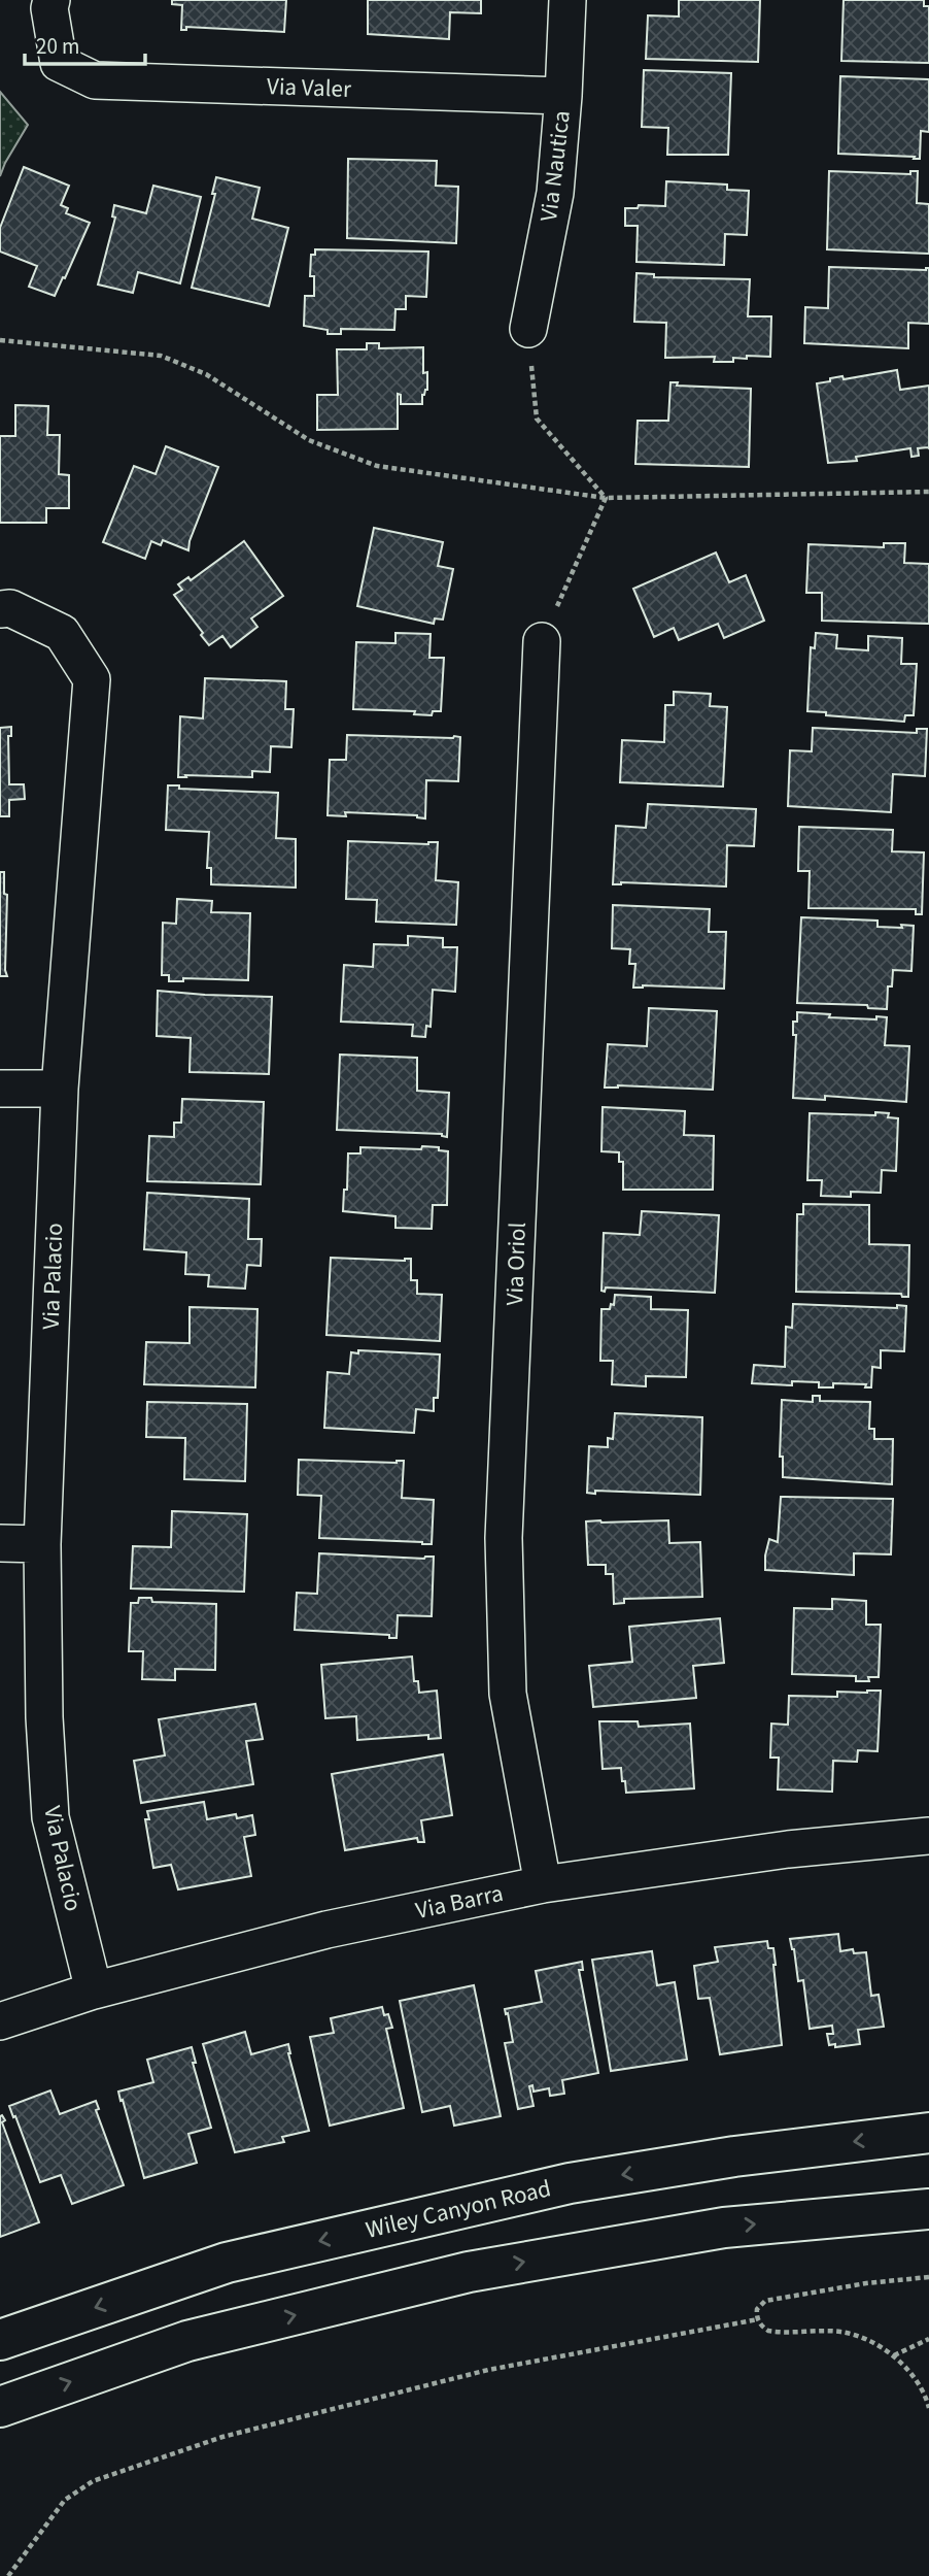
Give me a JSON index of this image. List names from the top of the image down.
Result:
{
  "streets": {
    "main road": ["Wiley Canyon Road"],
    "street": [
      "Via Valer",
      "Via Nautica",
      "Via Oriol",
      "Via Palacio",
      "Via Barra"
    ]
  },
  "crossings": [
    ["Via Valer", "Via Nautica"],
    ["Via Oriol", "Via Barra"],
    ["Via Palacio", "Via Barra"]
  ],
  "scale_bar": "20 m"
}
